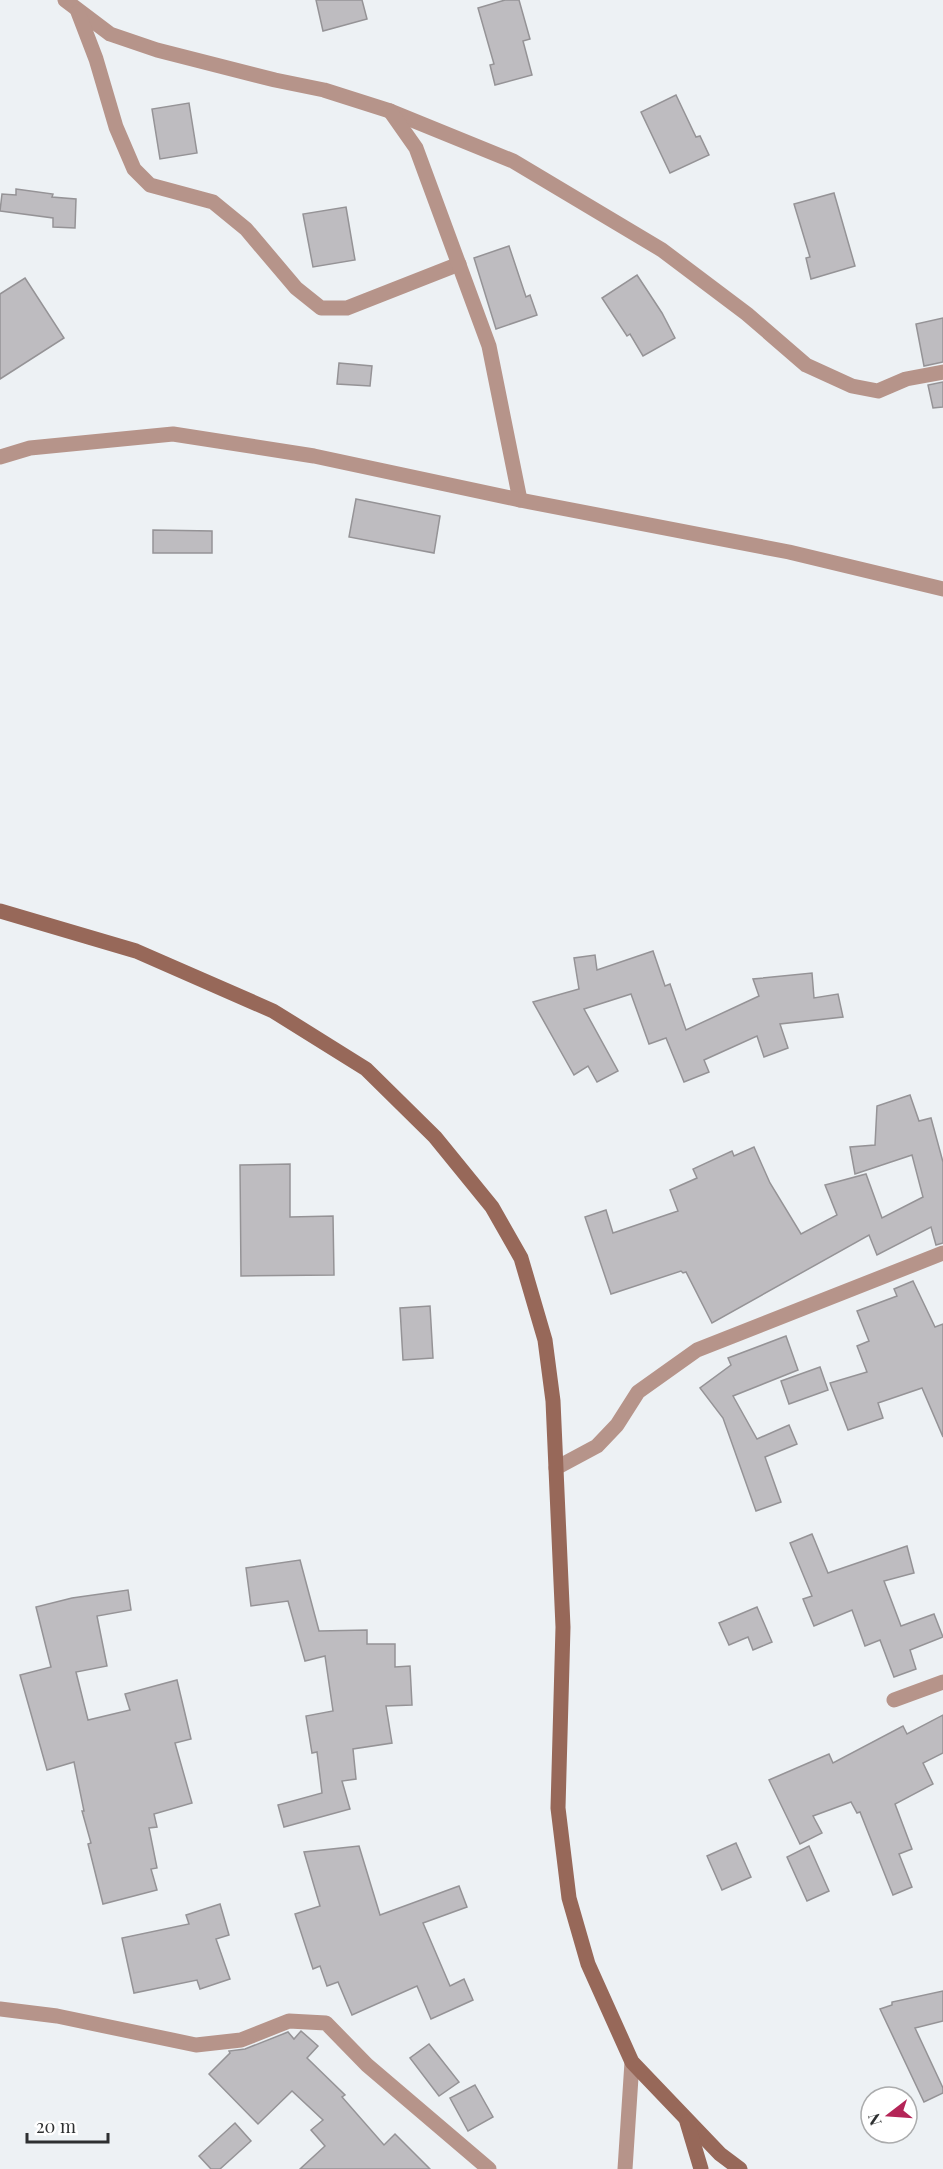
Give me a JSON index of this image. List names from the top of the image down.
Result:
{
  "scale_bar": "20 m",
  "north": "left"
}
